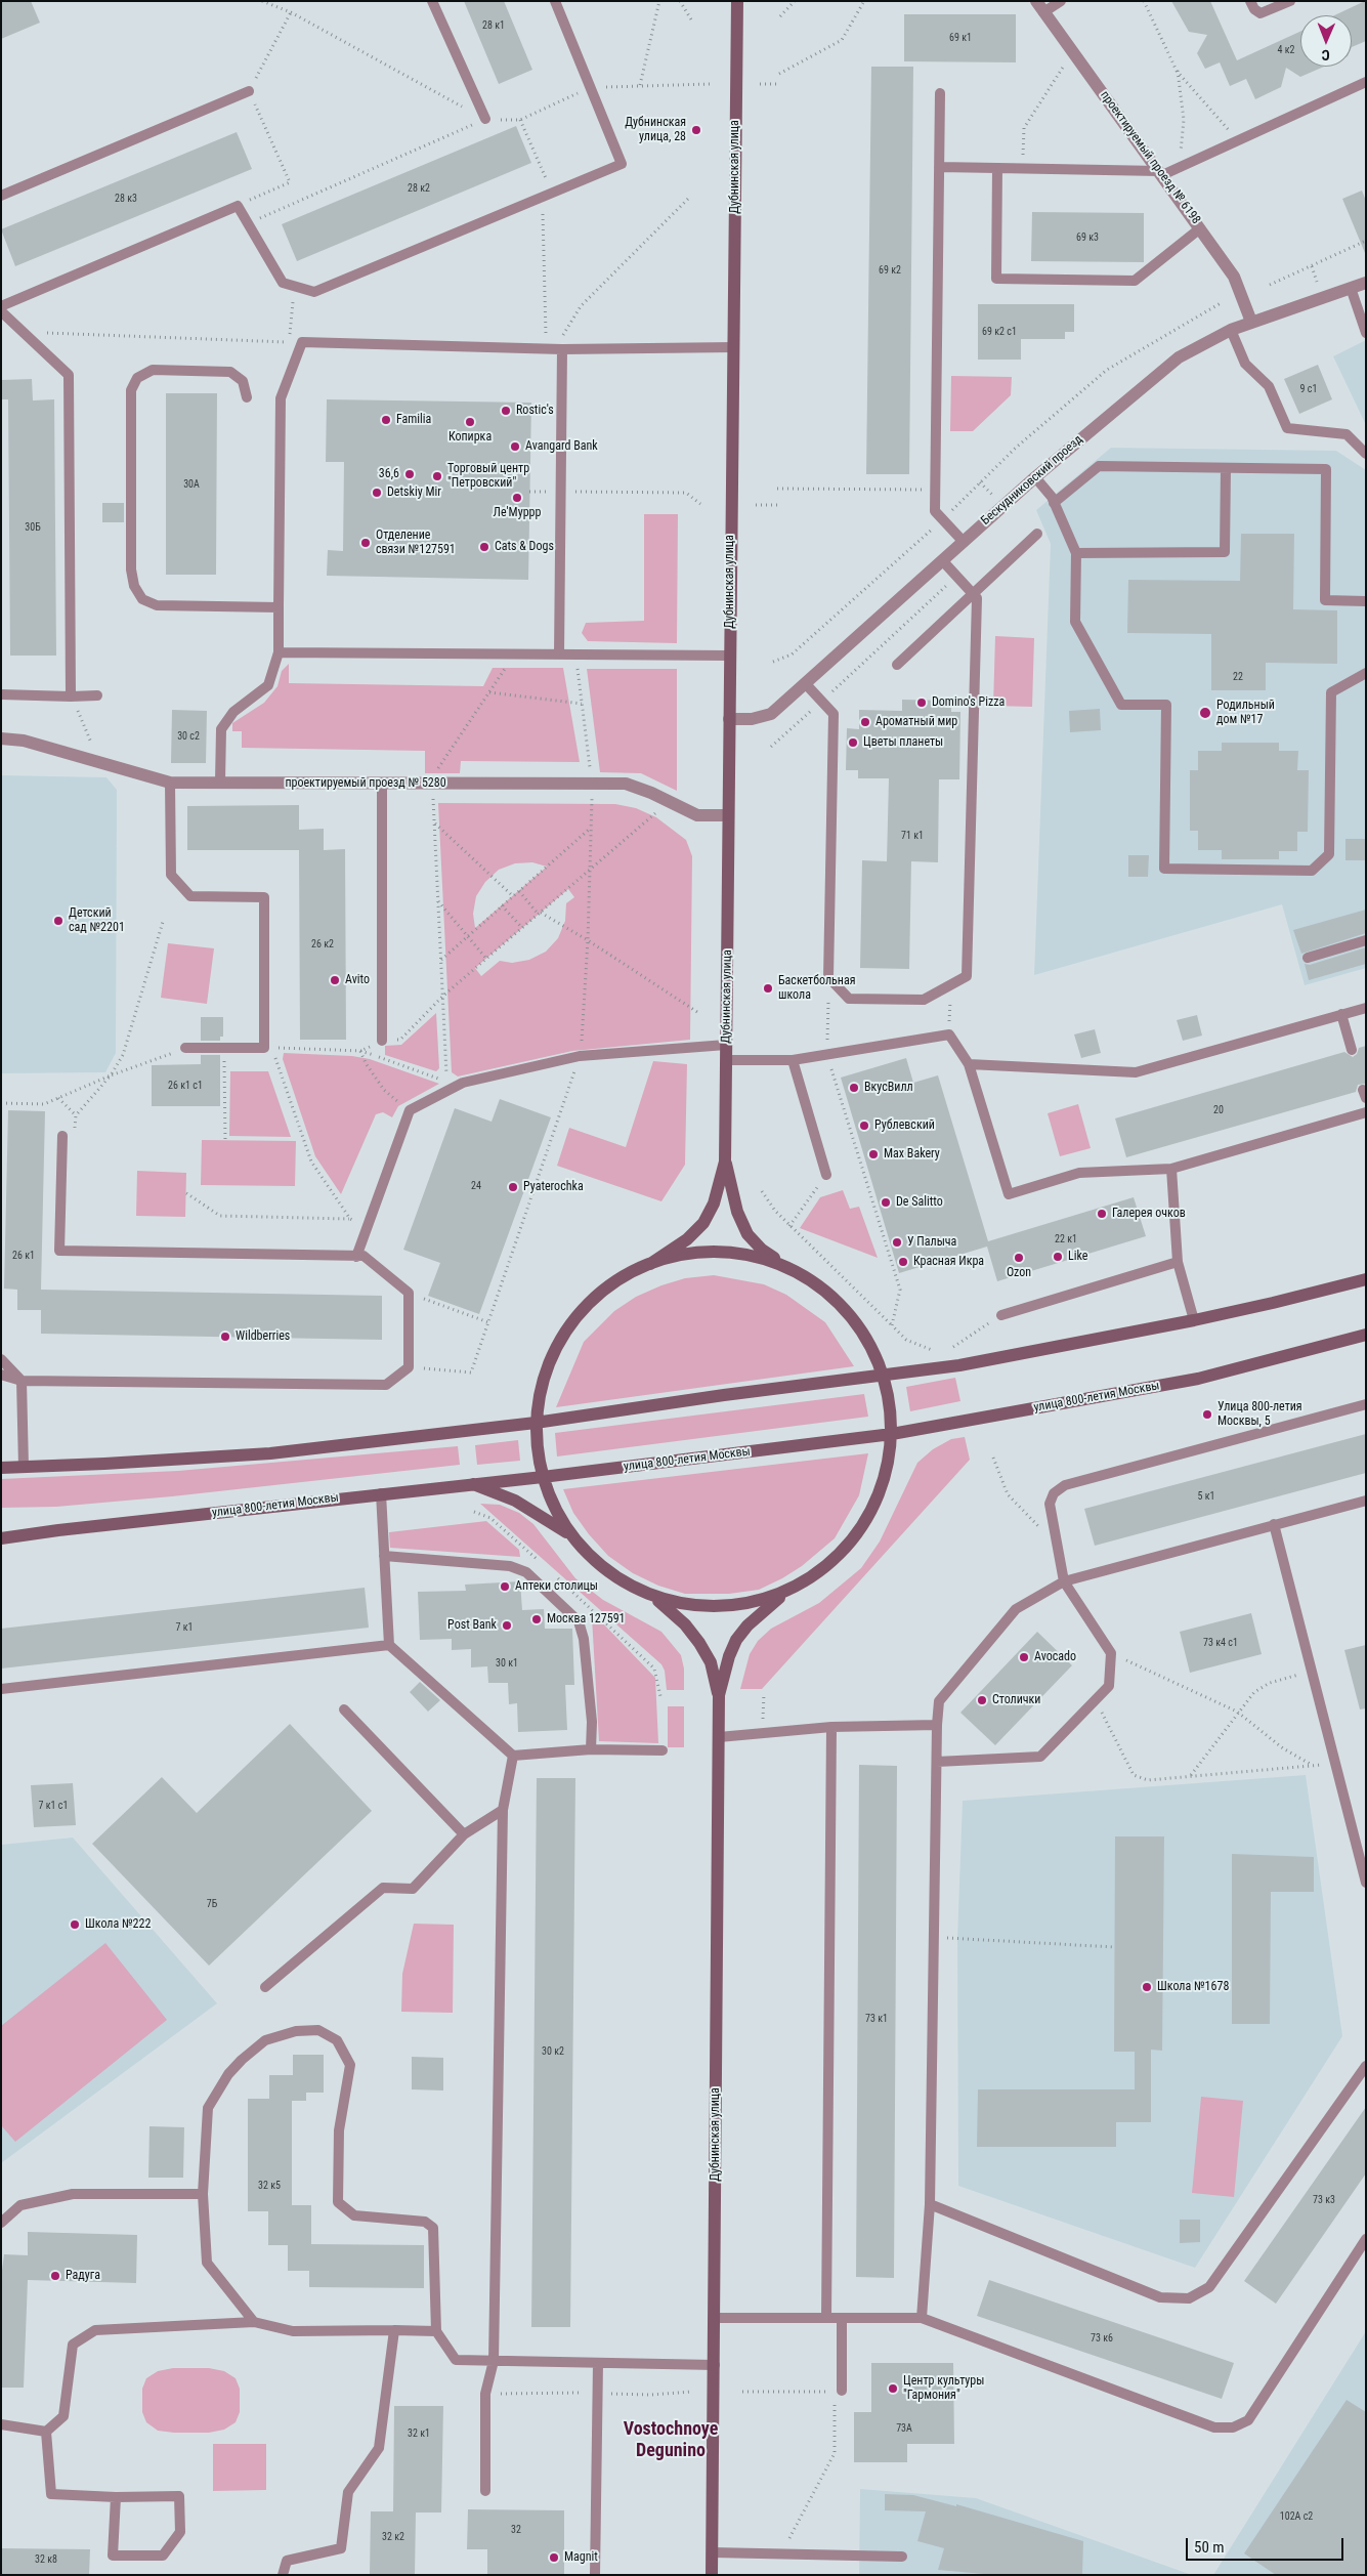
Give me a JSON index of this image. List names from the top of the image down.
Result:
{
  "streets": {
    "main road": ["Дубнинская улица", "улица 800-летия Москвы"],
    "street": ["проектируемый проезд № 6198", "Бескудниковский проезд", "проектируемый проезд № 5280"]
  },
  "crossings": [
    ["проектируемый проезд № 6198", "Бескудниковский проезд"],
    ["Дубнинская улица", "Бескудниковский проезд"],
    ["Дубнинская улица", "проектируемый проезд № 5280"]
  ],
  "districts": ["Vostochnoye Degunino"],
  "places": [
    "Дубнинская улица, 28",
    "Rostic's",
    "Familia",
    "Копирка",
    "Avangard Bank",
    "36,6",
    "Торговый центр \"Петровский\"",
    "Detskiy Mir",
    "Ле'Муррр",
    "Отделение связи №127591",
    "Cats & Dogs",
    "Domino's Pizza",
    "Родильный дом №17",
    "Ароматный мир",
    "Цветы планеты",
    "Детский сад №2201",
    "Avito",
    "Баскетбольная школа",
    "ВкусВилл",
    "Рублевский",
    "Max Bakery",
    "Pyaterochka",
    "De Salitto",
    "Галерея очков",
    "У Палыча",
    "Like",
    "Ozon",
    "Красная Икра",
    "Wildberries",
    "Улица 800-летия Москвы, 5",
    "Аптеки столицы",
    "Москва 127591",
    "Post Bank",
    "Avocado",
    "Столички",
    "Школа №222",
    "Школа №1678",
    "Радуга",
    "Центр культуры \"Гармония\"",
    "Magnit"
  ],
  "house_numbers": [
    "28 к1",
    "69 к1",
    "4 к2",
    "28 к2",
    "28 к3",
    "69 к3",
    "69 к2",
    "69 к2 с1",
    "9 с1",
    "30А",
    "30Б",
    "22",
    "30 с2",
    "71 к1",
    "26 к2",
    "26 к1 с1",
    "20",
    "24",
    "22 к1",
    "26 к1",
    "5 к1",
    "7 к1",
    "73 к4 с1",
    "30 к1",
    "7 к1 с1",
    "7Б",
    "73 к1",
    "30 к2",
    "32 к5",
    "73 к3",
    "73 к6",
    "73А",
    "32 к1",
    "102А с2",
    "32",
    "32 к2",
    "32 к8"
  ],
  "scale_bar": "50 m",
  "north": "bottom"
}
